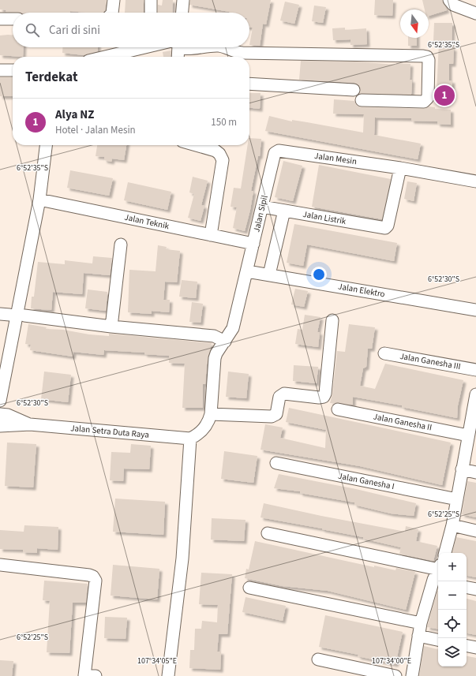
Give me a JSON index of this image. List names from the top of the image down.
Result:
{
  "streets": {
    "street": [
      "Jalan Mesin",
      "Jalan Sipil",
      "Jalan Listrik",
      "Jalan Teknik",
      "Jalan Elektro",
      "Jalan Ganesha III",
      "Jalan Ganesha II",
      "Jalan Setra Duta Raya",
      "Jalan Ganesha I"
    ]
  },
  "crossings": [
    ["Jalan Mesin", "Jalan Sipil"],
    ["Jalan Mesin", "Jalan Listrik"],
    ["Jalan Sipil", "Jalan Listrik"],
    ["Jalan Sipil", "Jalan Teknik"],
    ["Jalan Sipil", "Jalan Elektro"]
  ],
  "north": "bottom",
  "page": {
    "search": "Cari di sini",
    "heading": "Terdekat",
    "pins": "1",
    "list": [
      {
        "mark": "1",
        "name": "Alya NZ",
        "note": "Hotel · Jalan Mesin",
        "value": "150 m"
      }
    ],
    "map_buttons": ["+", "−"]
  },
  "coordinates": [
    "6°52'35\"S",
    "6°52'30\"S",
    "6°52'25\"S",
    "107°34'05\"E",
    "107°34'00\"E"
  ]
}
